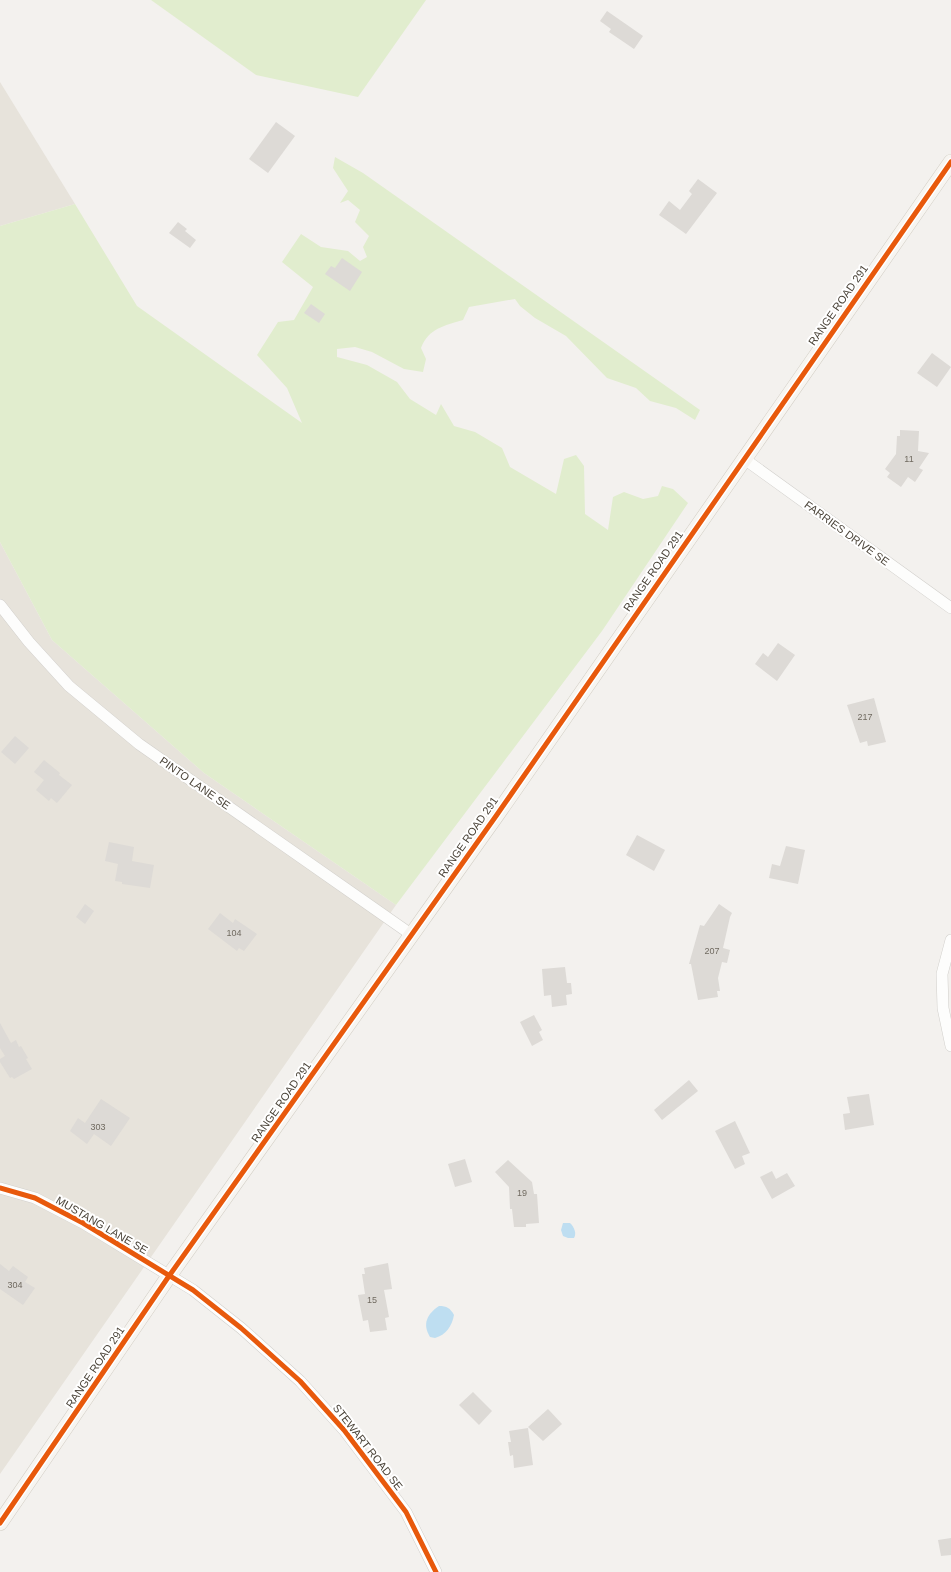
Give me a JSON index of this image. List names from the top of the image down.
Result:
{
  "streets": {
    "street": [
      "RANGE ROAD 291",
      "FARRIES DRIVE SE",
      "PINTO LANE SE",
      "MUSTANG LANE SE",
      "STEWART ROAD SE"
    ]
  },
  "crossings": [
    ["RANGE ROAD 291", "FARRIES DRIVE SE"],
    ["RANGE ROAD 291", "PINTO LANE SE"],
    ["RANGE ROAD 291", "MUSTANG LANE SE"],
    ["RANGE ROAD 291", "STEWART ROAD SE"],
    ["MUSTANG LANE SE", "STEWART ROAD SE"]
  ],
  "house_numbers": [
    "11",
    "217",
    "104",
    "207",
    "303",
    "19",
    "304",
    "15"
  ]
}
